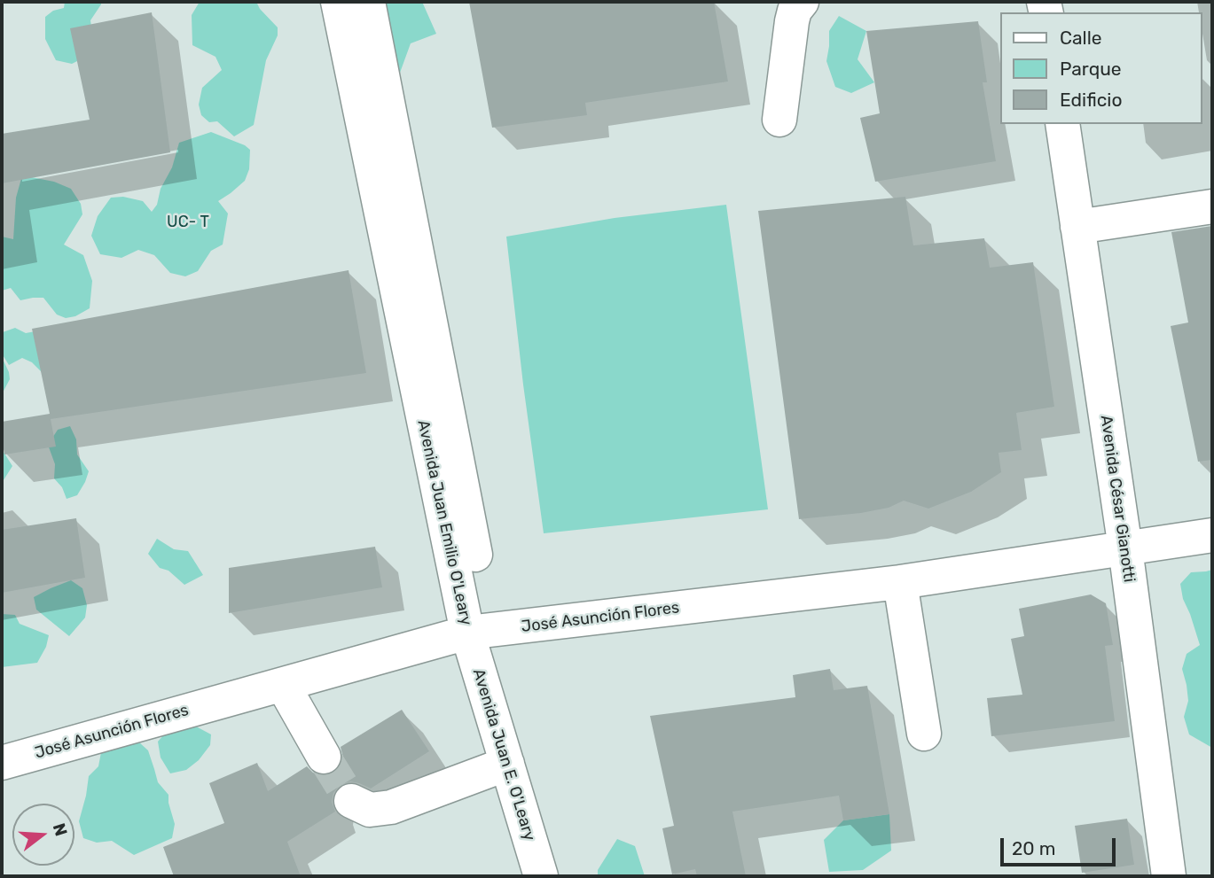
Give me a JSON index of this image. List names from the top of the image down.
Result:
{
  "streets": {
    "street": [
      "Avenida César Gianotti",
      "Avenida Juan Emilio O'Leary",
      "José Asunción Flores",
      "Avenida Juan E. O'Leary"
    ]
  },
  "crossings": [
    ["Avenida César Gianotti", "José Asunción Flores"],
    ["Avenida Juan Emilio O'Leary", "José Asunción Flores"],
    ["Avenida Juan Emilio O'Leary", "Avenida Juan E. O'Leary"],
    ["José Asunción Flores", "Avenida Juan E. O'Leary"]
  ],
  "parks": ["UC- T"],
  "legend": ["Calle", "Parque", "Edificio"],
  "scale_bar": "20 m",
  "north": "right"
}
